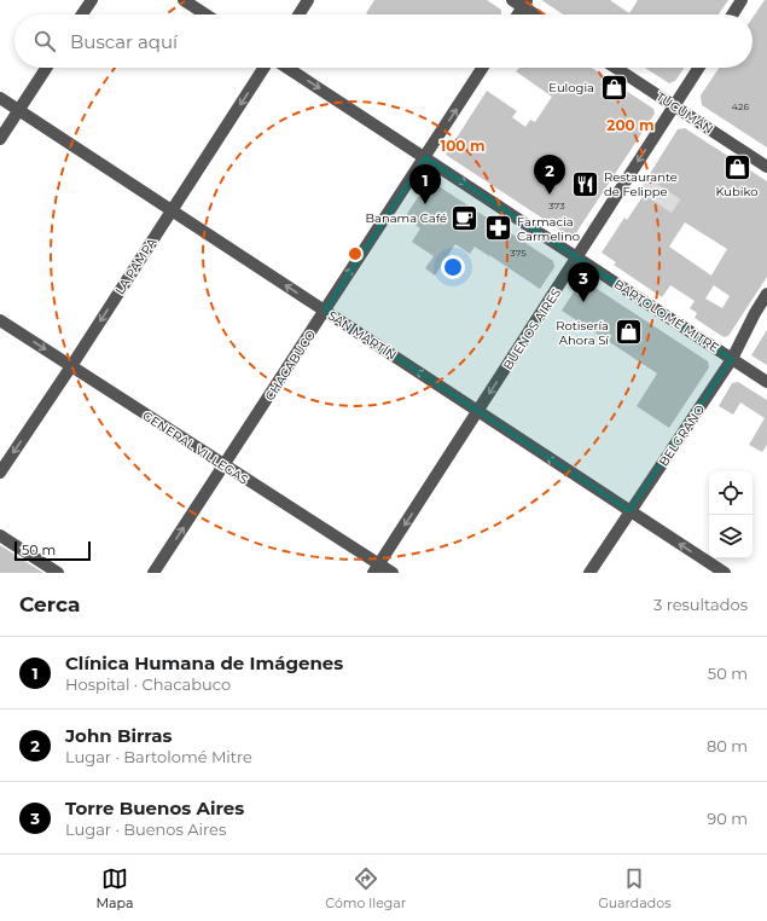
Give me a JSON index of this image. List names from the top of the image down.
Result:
{
  "streets": {
    "street": [
      "TUCUMÁN",
      "LA PAMPA",
      "BARTOLOMÉ MITRE",
      "BUENOS AIRES",
      "SAN MARTÍN",
      "CHACABUCO",
      "BELGRANO",
      "GENERAL VILLEGAS"
    ]
  },
  "crossings": [
    ["TUCUMÁN", "BUENOS AIRES"],
    ["LA PAMPA", "SAN MARTÍN"],
    ["LA PAMPA", "GENERAL VILLEGAS"],
    ["BARTOLOMÉ MITRE", "BUENOS AIRES"],
    ["BARTOLOMÉ MITRE", "CHACABUCO"],
    ["BARTOLOMÉ MITRE", "BELGRANO"],
    ["BUENOS AIRES", "SAN MARTÍN"],
    ["BUENOS AIRES", "GENERAL VILLEGAS"],
    ["SAN MARTÍN", "CHACABUCO"],
    ["SAN MARTÍN", "BELGRANO"],
    ["CHACABUCO", "GENERAL VILLEGAS"]
  ],
  "one_way": [
    "LA PAMPA",
    "BARTOLOMÉ MITRE",
    "BUENOS AIRES",
    "SAN MARTÍN",
    "CHACABUCO"
  ],
  "places": {
    "shop": ["Eulogia", "Kubiko", "Rotisería Ahora Sí"],
    "restaurant": ["Restaurante de Felippe"],
    "cafe": ["Banama Café"],
    "pharmacy": ["Farmacia Carmelino"]
  },
  "house_numbers": ["426", "373", "375"],
  "scale_bar": "50 m",
  "page": {
    "search": "Buscar aquí",
    "pins": ["2", "1", "3"],
    "scale": "50 m",
    "heading": ["Cerca", "3 resultados"],
    "list": [
      {
        "mark": "1",
        "name": "Clínica Humana de Imágenes",
        "note": "Hospital · Chacabuco",
        "value": "50 m"
      },
      {
        "mark": "2",
        "name": "John Birras",
        "note": "Lugar · Bartolomé Mitre",
        "value": "80 m"
      },
      {
        "mark": "3",
        "name": "Torre Buenos Aires",
        "note": "Lugar · Buenos Aires",
        "value": "90 m"
      }
    ],
    "nav": ["Mapa", "Cómo llegar", "Guardados"]
  },
  "rings": ["200 m", "100 m"]
}
